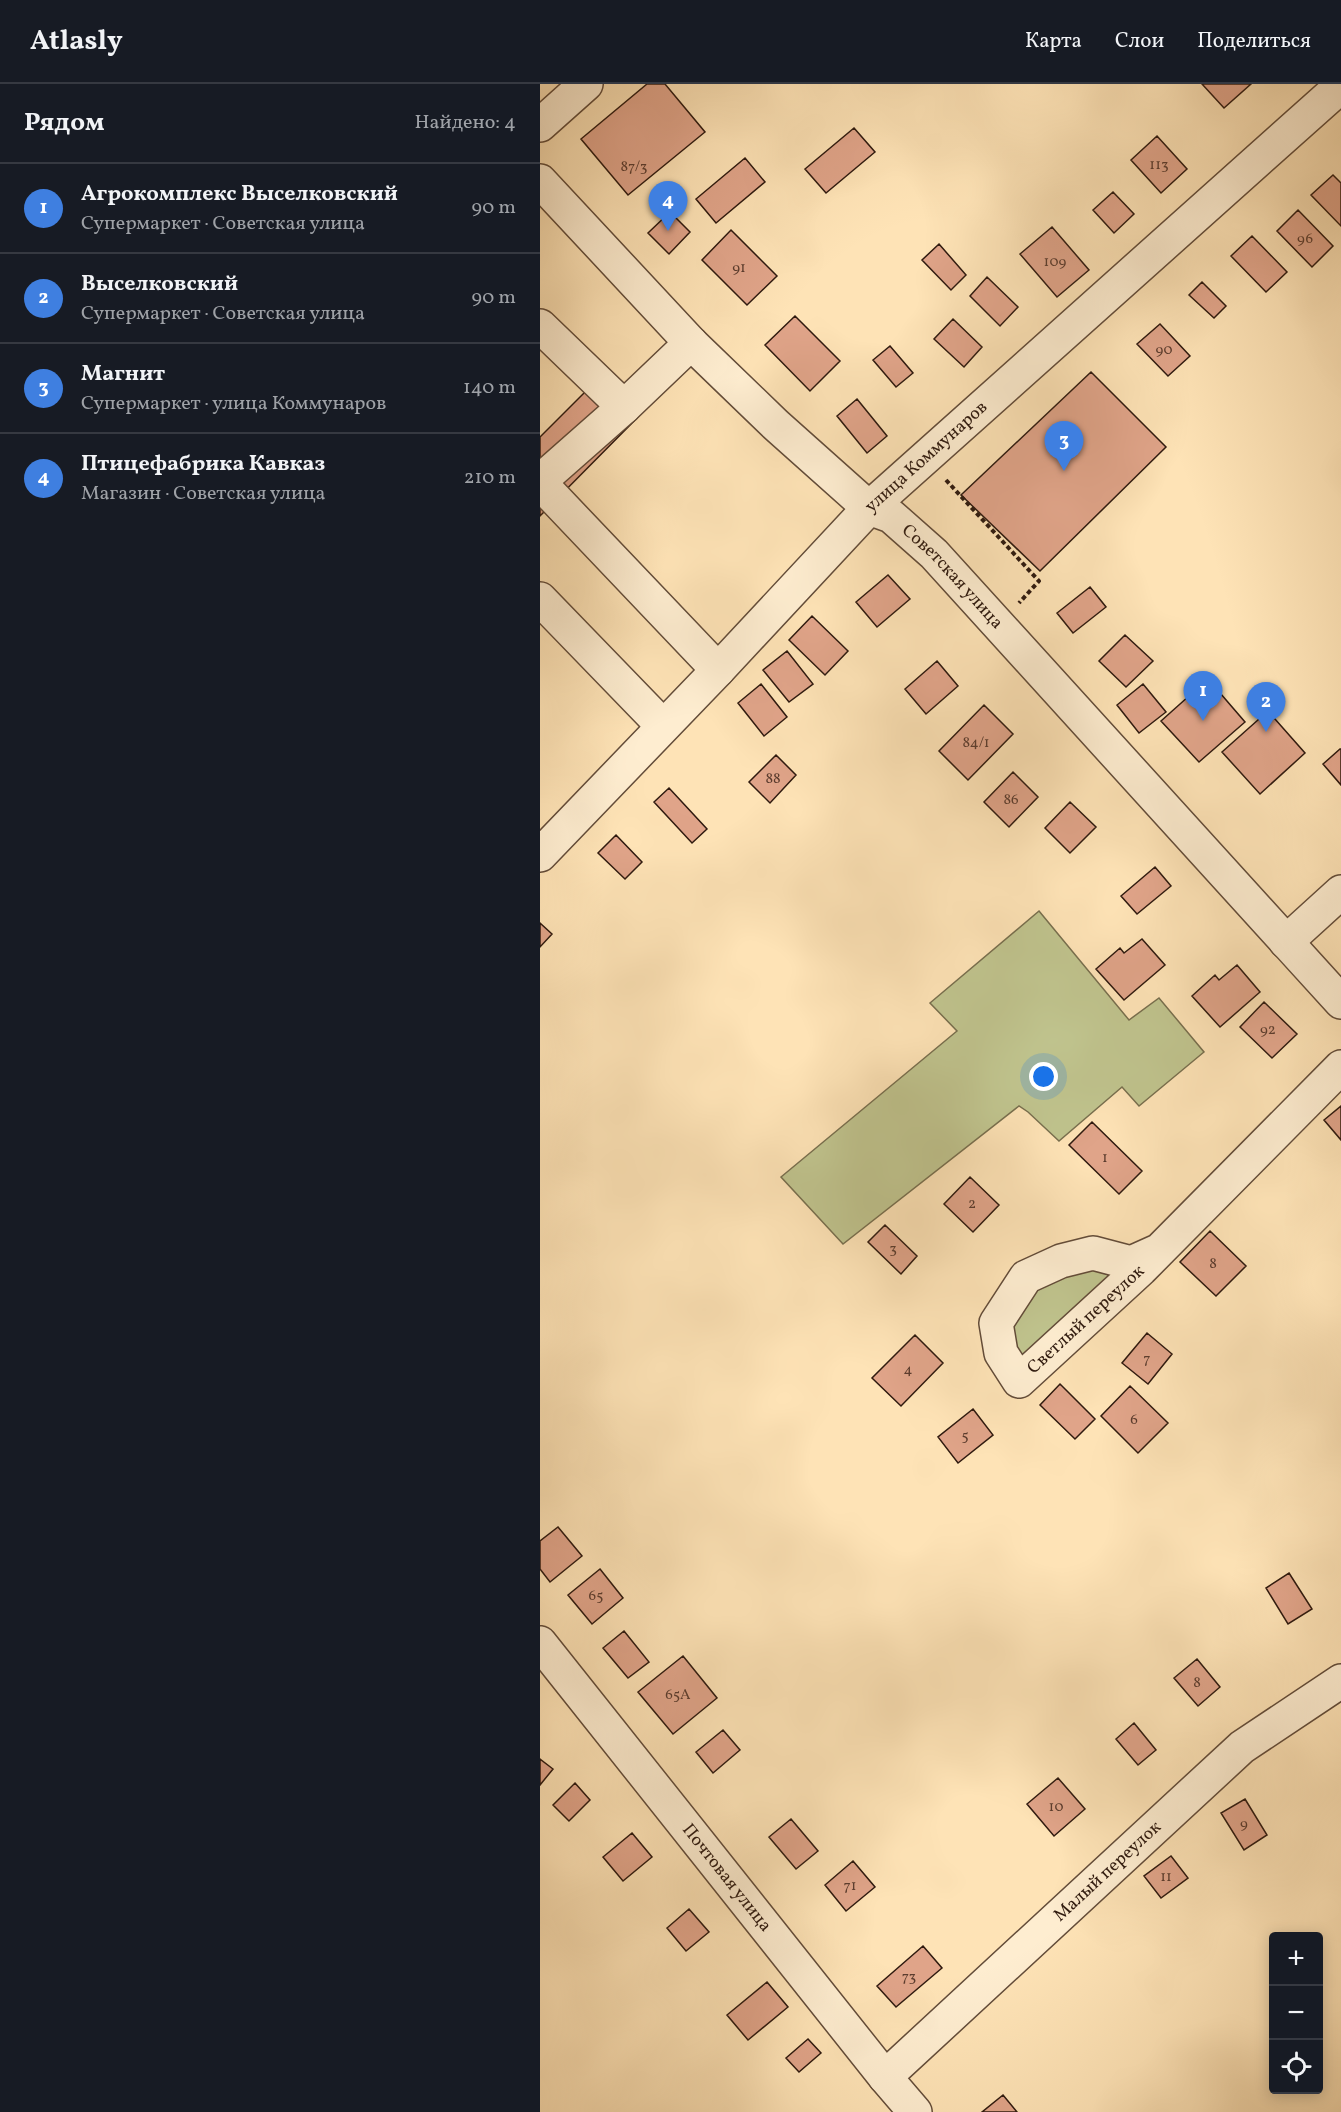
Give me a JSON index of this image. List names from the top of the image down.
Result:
{
  "streets": {
    "street": [
      "улица Коммунаров",
      "Советская улица",
      "Светлый переулок",
      "Малый переулок",
      "Почтовая улица"
    ]
  },
  "crossings": [
    ["улица Коммунаров", "Советская улица"],
    ["Малый переулок", "Почтовая улица"]
  ],
  "house_numbers": [
    "113",
    "87/3",
    "96",
    "109",
    "91",
    "90",
    "84/1",
    "88",
    "86",
    "92",
    "1",
    "2",
    "3",
    "8",
    "7",
    "4",
    "6",
    "5",
    "65",
    "8",
    "65А",
    "10",
    "9",
    "11",
    "71",
    "73"
  ],
  "page": {
    "header": "Atlasly",
    "nav": ["Карта", "Слои", "Поделиться"],
    "heading": ["Рядом", "Найдено: 4"],
    "list": [
      {
        "mark": "1",
        "name": "Агрокомплекс Выселковский",
        "note": "Супермаркет · Советская улица",
        "value": "90 m"
      },
      {
        "mark": "2",
        "name": "Выселковский",
        "note": "Супермаркет · Советская улица",
        "value": "90 m"
      },
      {
        "mark": "3",
        "name": "Магнит",
        "note": "Супермаркет · улица Коммунаров",
        "value": "140 m"
      },
      {
        "mark": "4",
        "name": "Птицефабрика Кавказ",
        "note": "Магазин · Советская улица",
        "value": "210 m"
      }
    ],
    "pins": [
      "4",
      "3",
      "1",
      "2"
    ],
    "map_buttons": ["+", "−"]
  }
}
